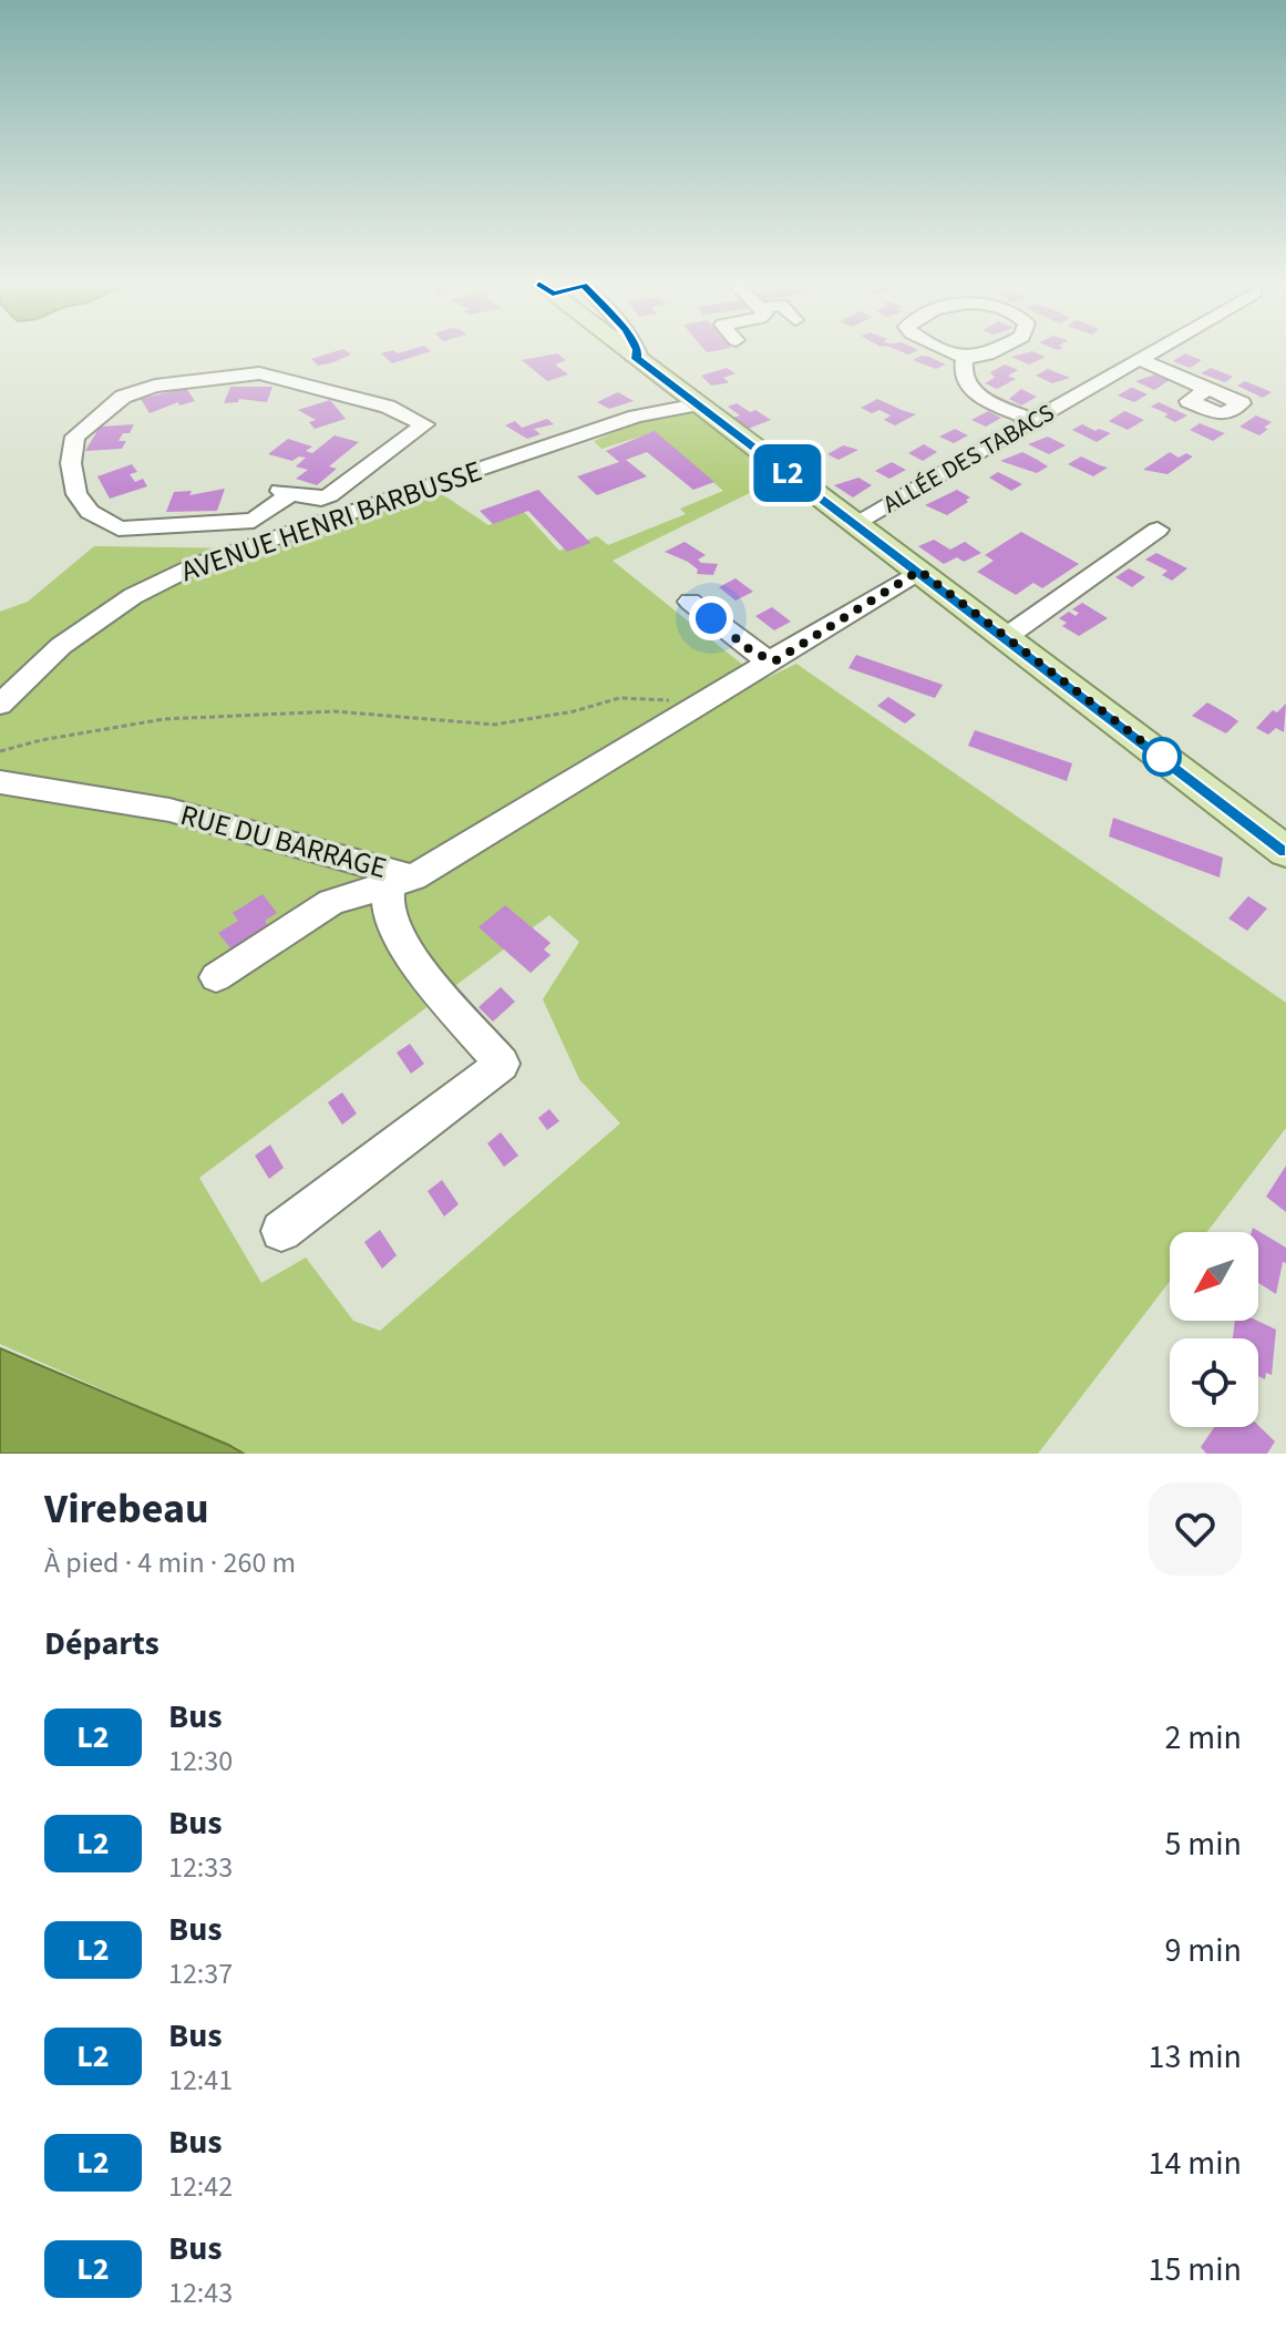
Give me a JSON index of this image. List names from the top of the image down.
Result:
{
  "streets": {
    "street": ["ALLÉE DES TABACS", "AVENUE HENRI BARBUSSE", "RUE DU BARRAGE"]
  },
  "lines": ["bus line L2"],
  "north": "bottom left",
  "page": {
    "on_map": "L2",
    "heading": [
      ["Virebeau", "À pied · 4 min · 260 m"],
      "Départs"
    ],
    "list": [
      {
        "mark": "L2",
        "name": "Bus",
        "note": "12:30",
        "value": "2 min"
      },
      {
        "mark": "L2",
        "name": "Bus",
        "note": "12:33",
        "value": "5 min"
      },
      {
        "mark": "L2",
        "name": "Bus",
        "note": "12:37",
        "value": "9 min"
      },
      {
        "mark": "L2",
        "name": "Bus",
        "note": "12:41",
        "value": "13 min"
      },
      {
        "mark": "L2",
        "name": "Bus",
        "note": "12:42",
        "value": "14 min"
      },
      {
        "mark": "L2",
        "name": "Bus",
        "note": "12:43",
        "value": "15 min"
      }
    ]
  }
}
